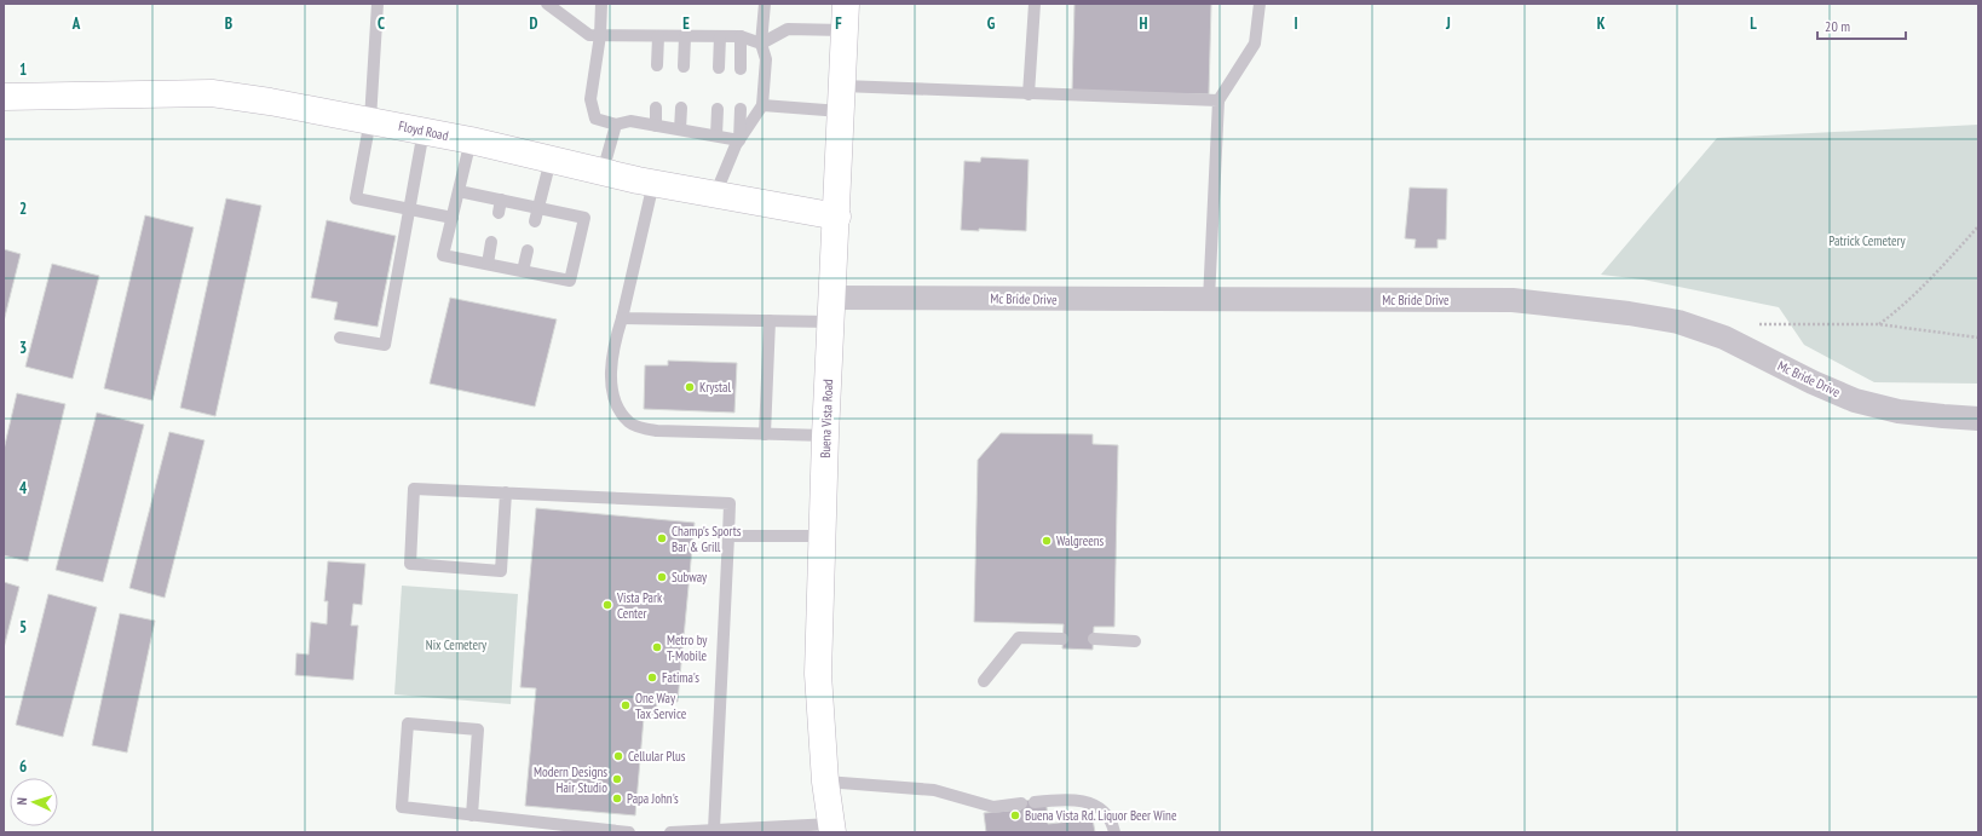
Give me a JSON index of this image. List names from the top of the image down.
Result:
{
  "streets": {
    "street": ["Floyd Road", "Mc Bride Drive", "Buena Vista Road"]
  },
  "crossings": [
    ["Floyd Road", "Buena Vista Road"],
    ["Mc Bride Drive", "Buena Vista Road"]
  ],
  "parks": ["Patrick Cemetery", "Nix Cemetery"],
  "places": [
    "Krystal",
    "Champ's Sports Bar & Grill",
    "Walgreens",
    "Subway",
    "Vista Park Center",
    "Metro by T-Mobile",
    "Fatima's",
    "One Way Tax Service",
    "Cellular Plus",
    "Modern Designs Hair Studio",
    "Papa John's",
    "Buena Vista Rd. Liquor Beer Wine"
  ],
  "scale_bar": "20 m",
  "north": "left",
  "grid": {
    "columns": [
      "A",
      "B",
      "C",
      "D",
      "E",
      "F",
      "G",
      "H",
      "I",
      "J",
      "K",
      "L"
    ],
    "rows": [
      "1",
      "2",
      "3",
      "4",
      "5",
      "6"
    ]
  }
}
